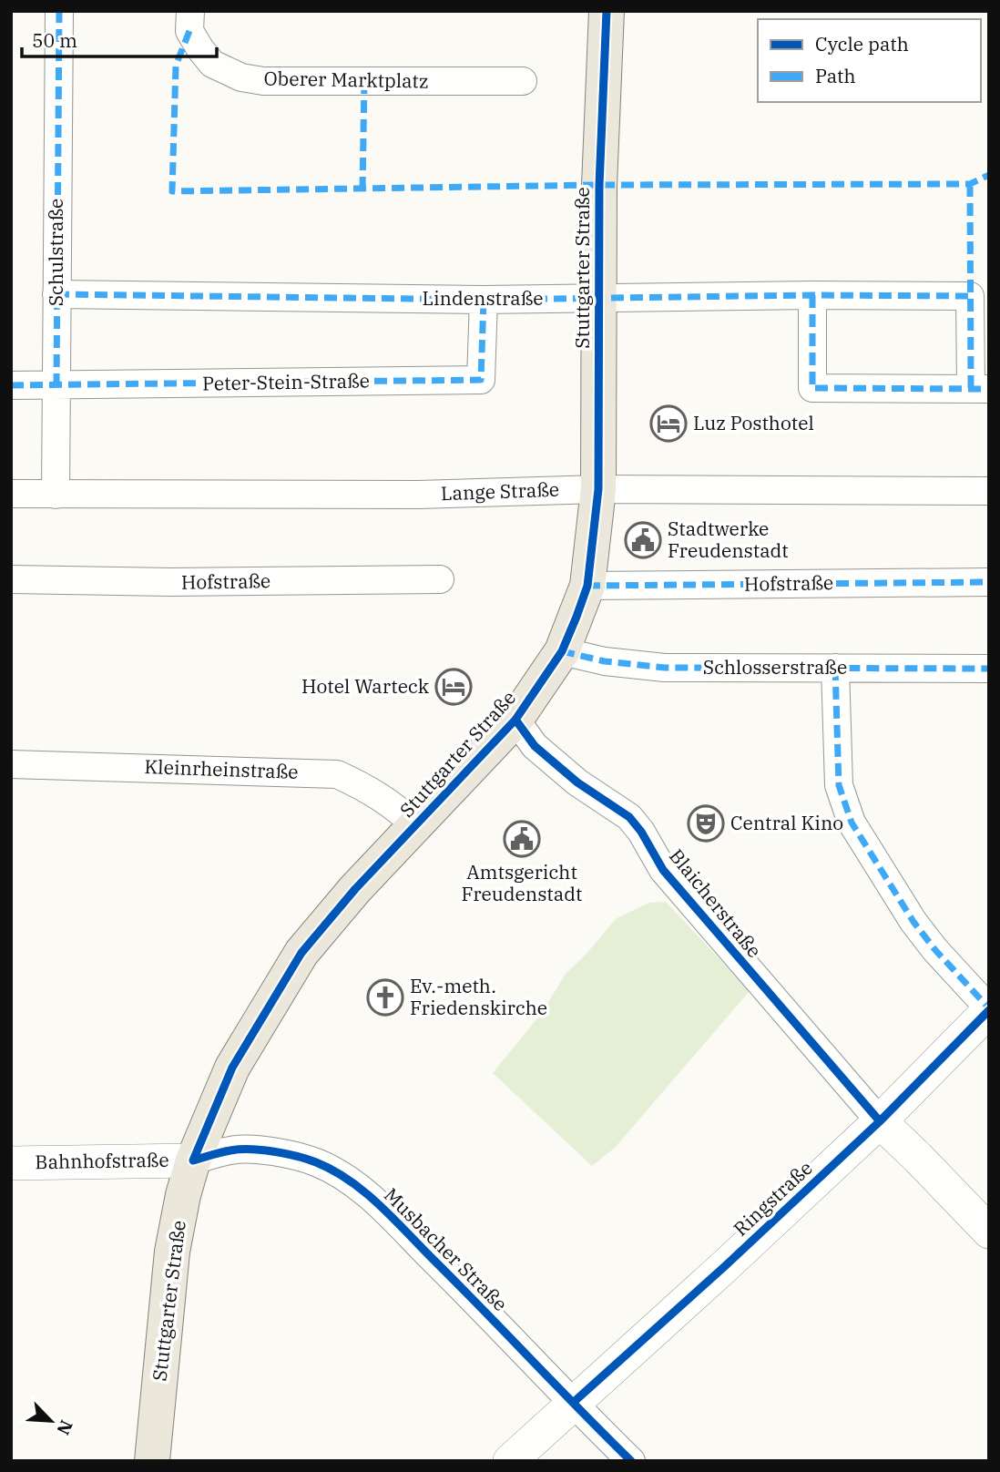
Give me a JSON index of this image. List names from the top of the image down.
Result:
{
  "streets": {
    "main road": ["Stuttgarter Straße"],
    "street": [
      "Oberer Marktplatz",
      "Schulstraße",
      "Lindenstraße",
      "Peter-Stein-Straße",
      "Lange Straße",
      "Hofstraße",
      "Schlosserstraße",
      "Kleinrheinstraße",
      "Blaicherstraße",
      "Bahnhofstraße",
      "Ringstraße",
      "Musbacher Straße"
    ]
  },
  "crossings": [
    ["Schulstraße", "Lindenstraße"],
    ["Schulstraße", "Peter-Stein-Straße"],
    ["Schulstraße", "Lange Straße"],
    ["Stuttgarter Straße", "Lindenstraße"],
    ["Stuttgarter Straße", "Lange Straße"],
    ["Stuttgarter Straße", "Hofstraße"],
    ["Stuttgarter Straße", "Schlosserstraße"],
    ["Stuttgarter Straße", "Kleinrheinstraße"],
    ["Stuttgarter Straße", "Blaicherstraße"],
    ["Stuttgarter Straße", "Bahnhofstraße"],
    ["Stuttgarter Straße", "Musbacher Straße"],
    ["Lindenstraße", "Peter-Stein-Straße"],
    ["Blaicherstraße", "Ringstraße"],
    ["Bahnhofstraße", "Musbacher Straße"],
    ["Ringstraße", "Musbacher Straße"]
  ],
  "places": {
    "hotel": ["Luz Posthotel", "Hotel Warteck"],
    "public building": ["Stadtwerke Freudenstadt", "Amtsgericht Freudenstadt"],
    "theatre": ["Central Kino"],
    "church": ["Ev.-meth. Friedenskirche"]
  },
  "legend": ["Cycle path", "Path"],
  "scale_bar": "50 m",
  "north": "bottom right"
}
